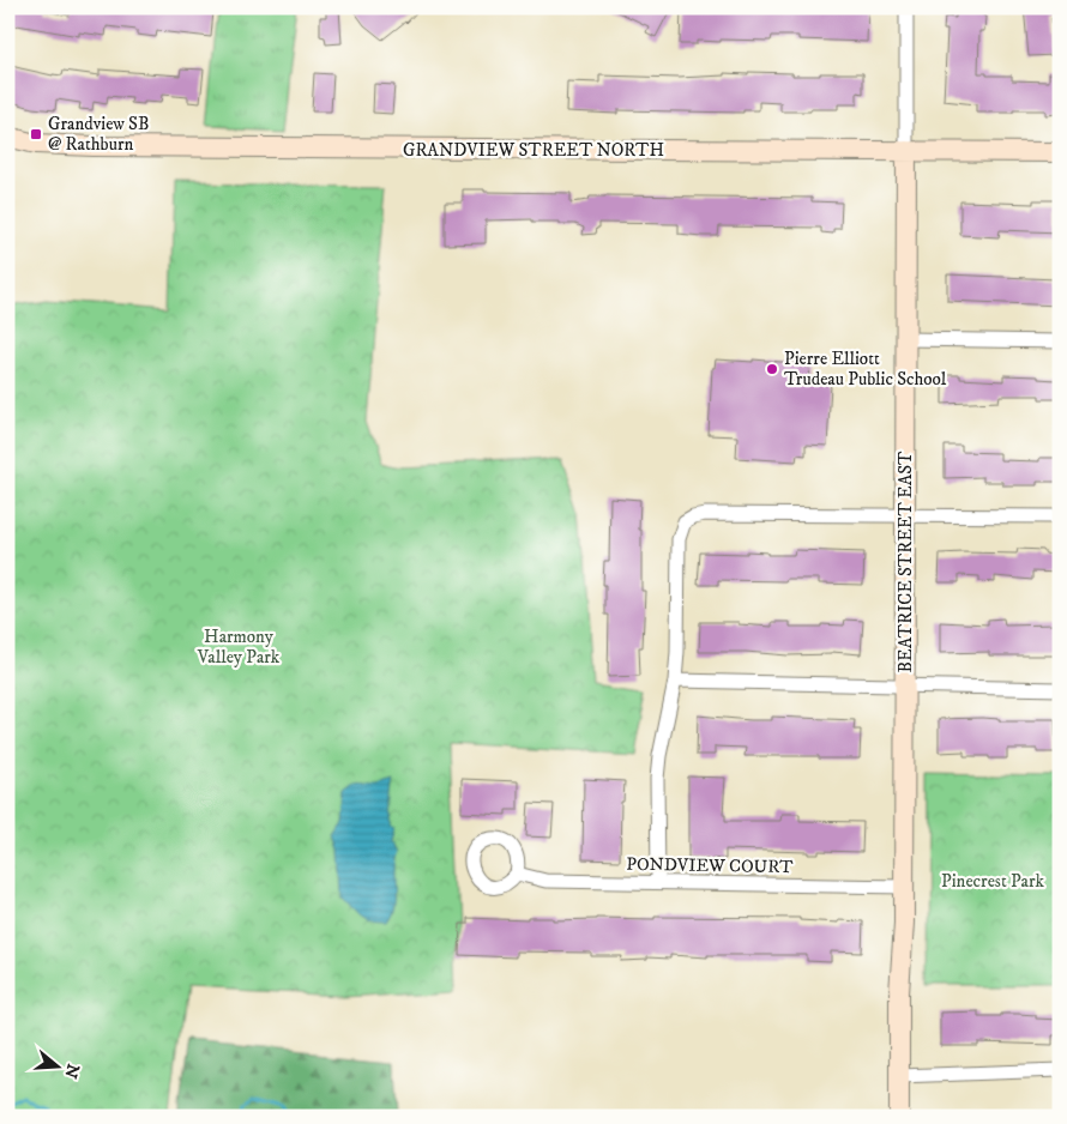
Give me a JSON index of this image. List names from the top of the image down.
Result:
{
  "streets": {
    "street": ["GRANDVIEW STREET NORTH", "BEATRICE STREET EAST", "PONDVIEW COURT"]
  },
  "crossings": [
    ["GRANDVIEW STREET NORTH", "BEATRICE STREET EAST"],
    ["BEATRICE STREET EAST", "PONDVIEW COURT"]
  ],
  "parks": ["Harmony Valley Park", "Pinecrest Park"],
  "places": {
    "transit": ["Grandview SB @ Rathburn"],
    "other": ["Pierre Elliott Trudeau Public School"]
  },
  "north": "right"
}
